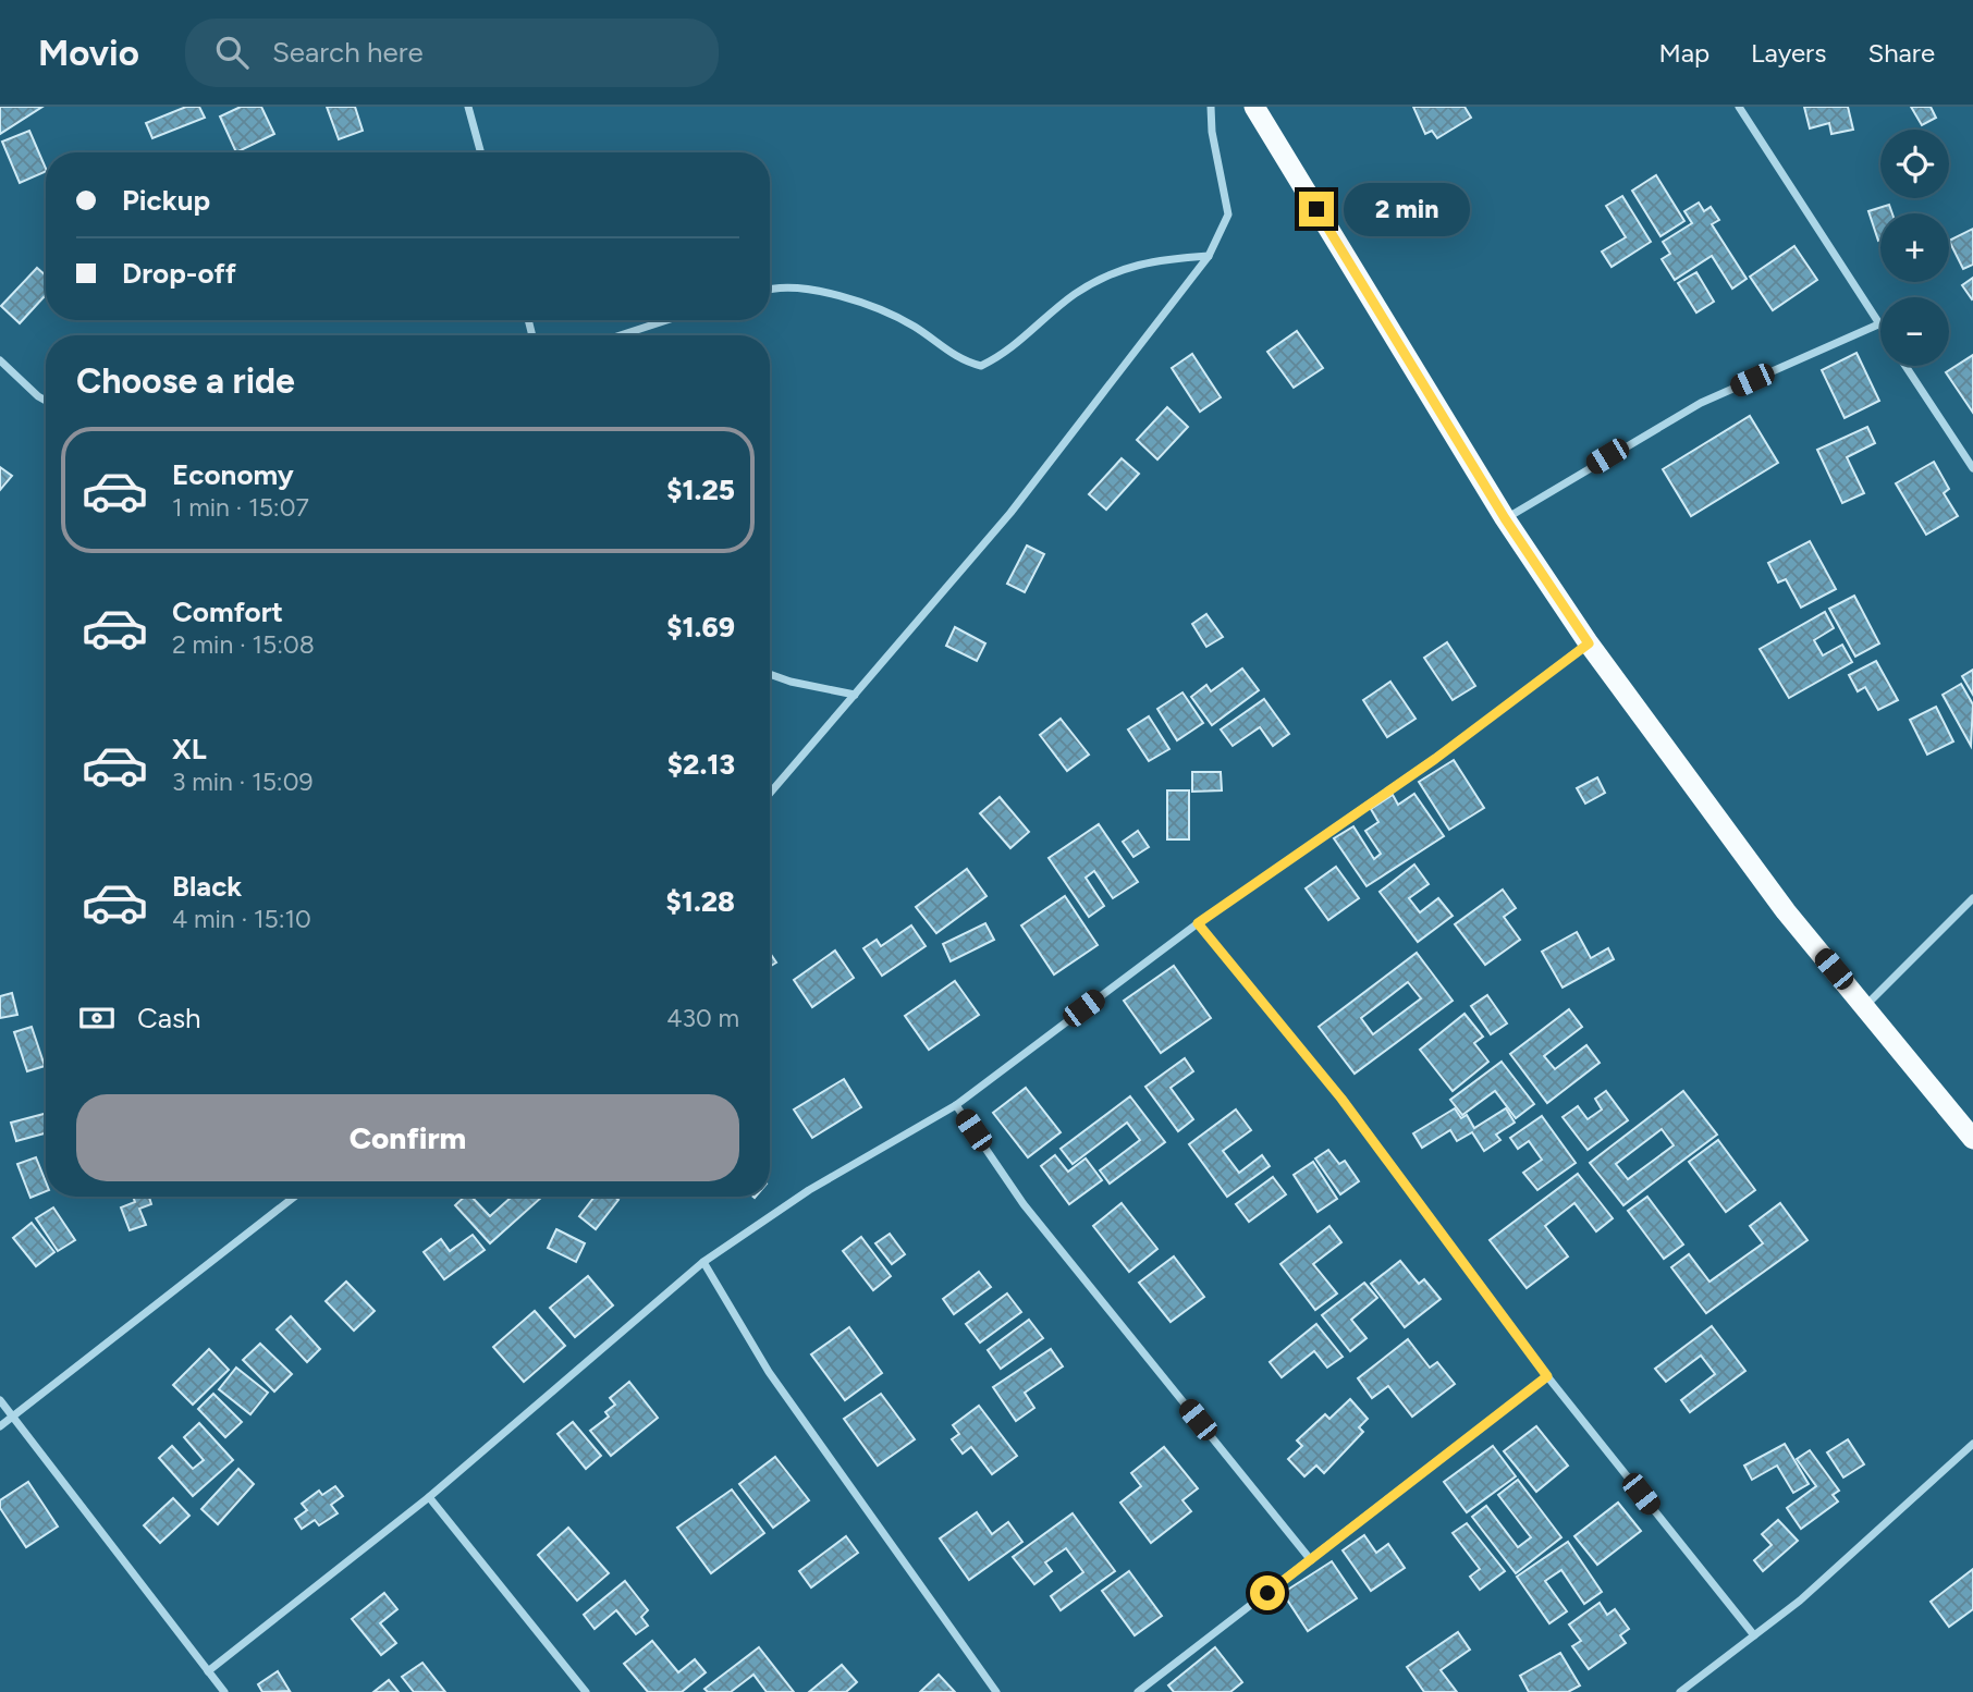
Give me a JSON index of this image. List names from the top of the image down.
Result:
{
  "page": {
    "header": "Movio",
    "search": "Search here",
    "nav": ["Map", "Layers", "Share"],
    "map_buttons": ["+", "−"],
    "banner": ["Pickup", "Drop-off"],
    "bubble": "2 min",
    "heading": "Choose a ride",
    "list": [
      {
        "name": "Economy",
        "note": "1 min · 15:07",
        "value": "$1.25"
      },
      {
        "name": "Comfort",
        "note": "2 min · 15:08",
        "value": "$1.69"
      },
      {
        "name": "XL",
        "note": "3 min · 15:09",
        "value": "$2.13"
      },
      {
        "name": "Black",
        "note": "4 min · 15:10",
        "value": "$1.28"
      }
    ],
    "pay": ["Cash", "430 m"],
    "buttons": "Confirm"
  }
}
